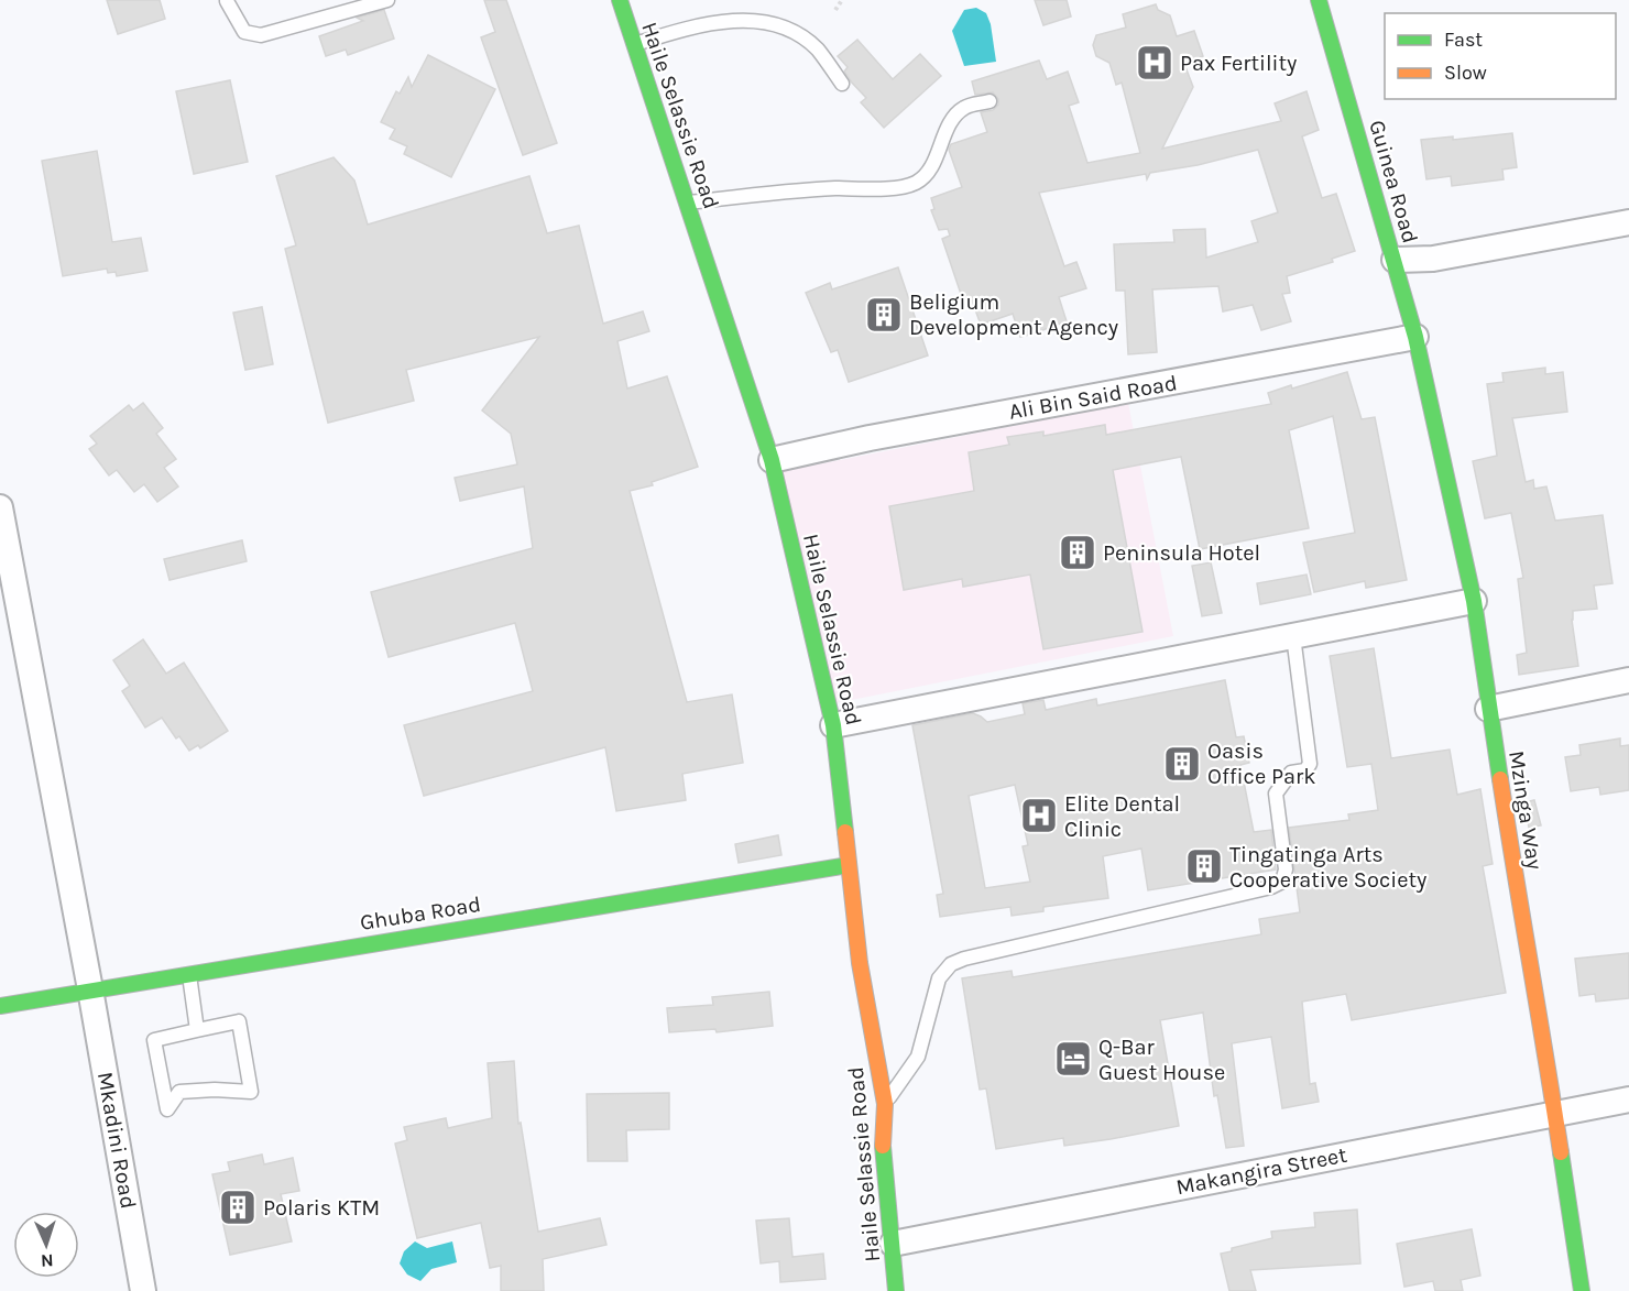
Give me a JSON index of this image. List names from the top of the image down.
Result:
{
  "streets": {
    "street": [
      "Haile Selassie Road",
      "Guinea Road",
      "Ali Bin Said Road",
      "Mzinga Way",
      "Ghuba Road",
      "Mkadini Road",
      "Makangira Street"
    ]
  },
  "crossings": [
    ["Haile Selassie Road", "Ali Bin Said Road"],
    ["Haile Selassie Road", "Ghuba Road"],
    ["Haile Selassie Road", "Makangira Street"],
    ["Guinea Road", "Ali Bin Said Road"],
    ["Guinea Road", "Mzinga Way"],
    ["Ali Bin Said Road", "Mzinga Way"],
    ["Mzinga Way", "Makangira Street"],
    ["Ghuba Road", "Mkadini Road"]
  ],
  "places": {
    "hospital": ["Pax Fertility", "Elite Dental Clinic"],
    "building": [
      "Beligium Development Agency",
      "Peninsula Hotel",
      "Oasis Office Park",
      "Tingatinga Arts Cooperative Society",
      "Polaris KTM"
    ],
    "hotel": ["Q-Bar Guest House"]
  },
  "legend": ["Fast", "Slow"],
  "north": "bottom"
}
